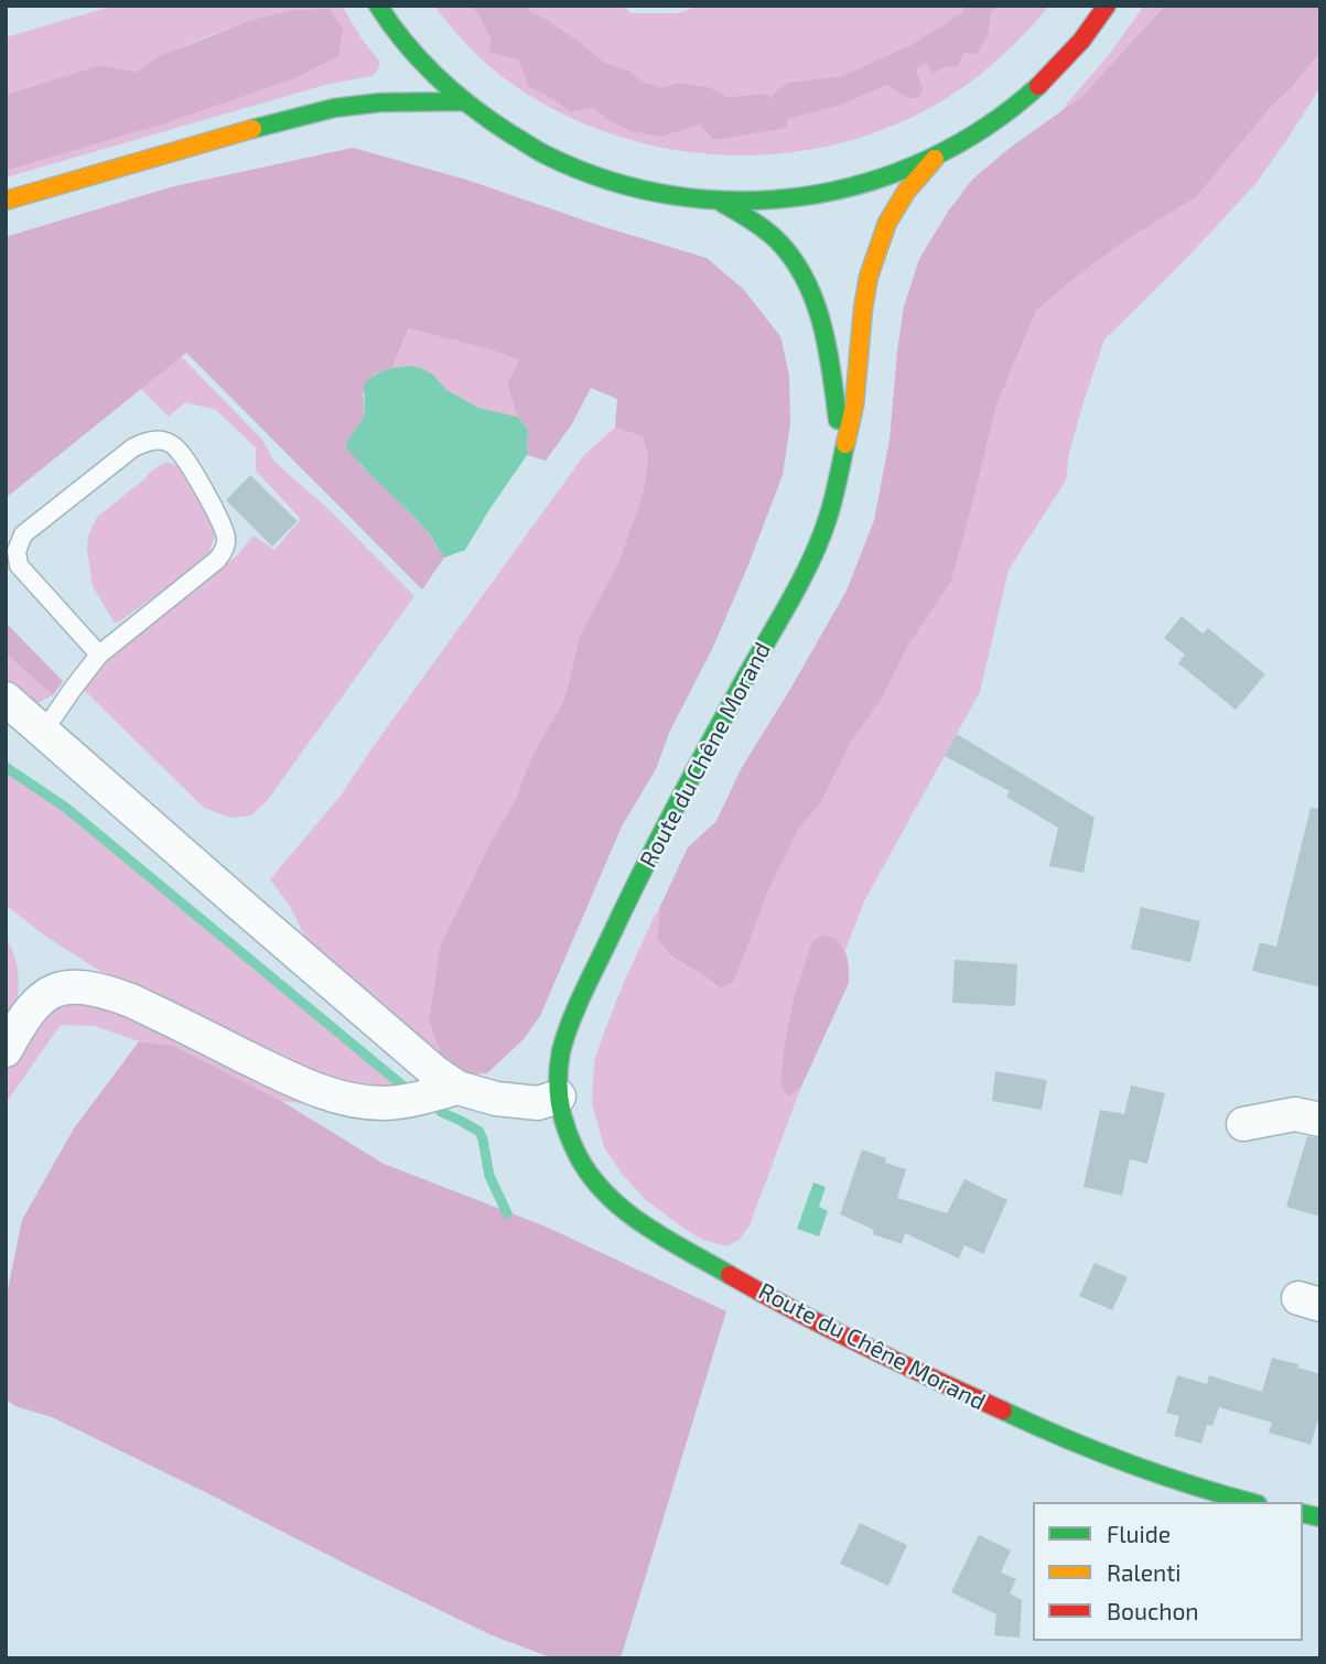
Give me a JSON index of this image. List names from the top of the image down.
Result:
{
  "streets": {
    "main road": ["Route du Chêne Morand"]
  },
  "legend": ["Fluide", "Ralenti", "Bouchon"]
}
